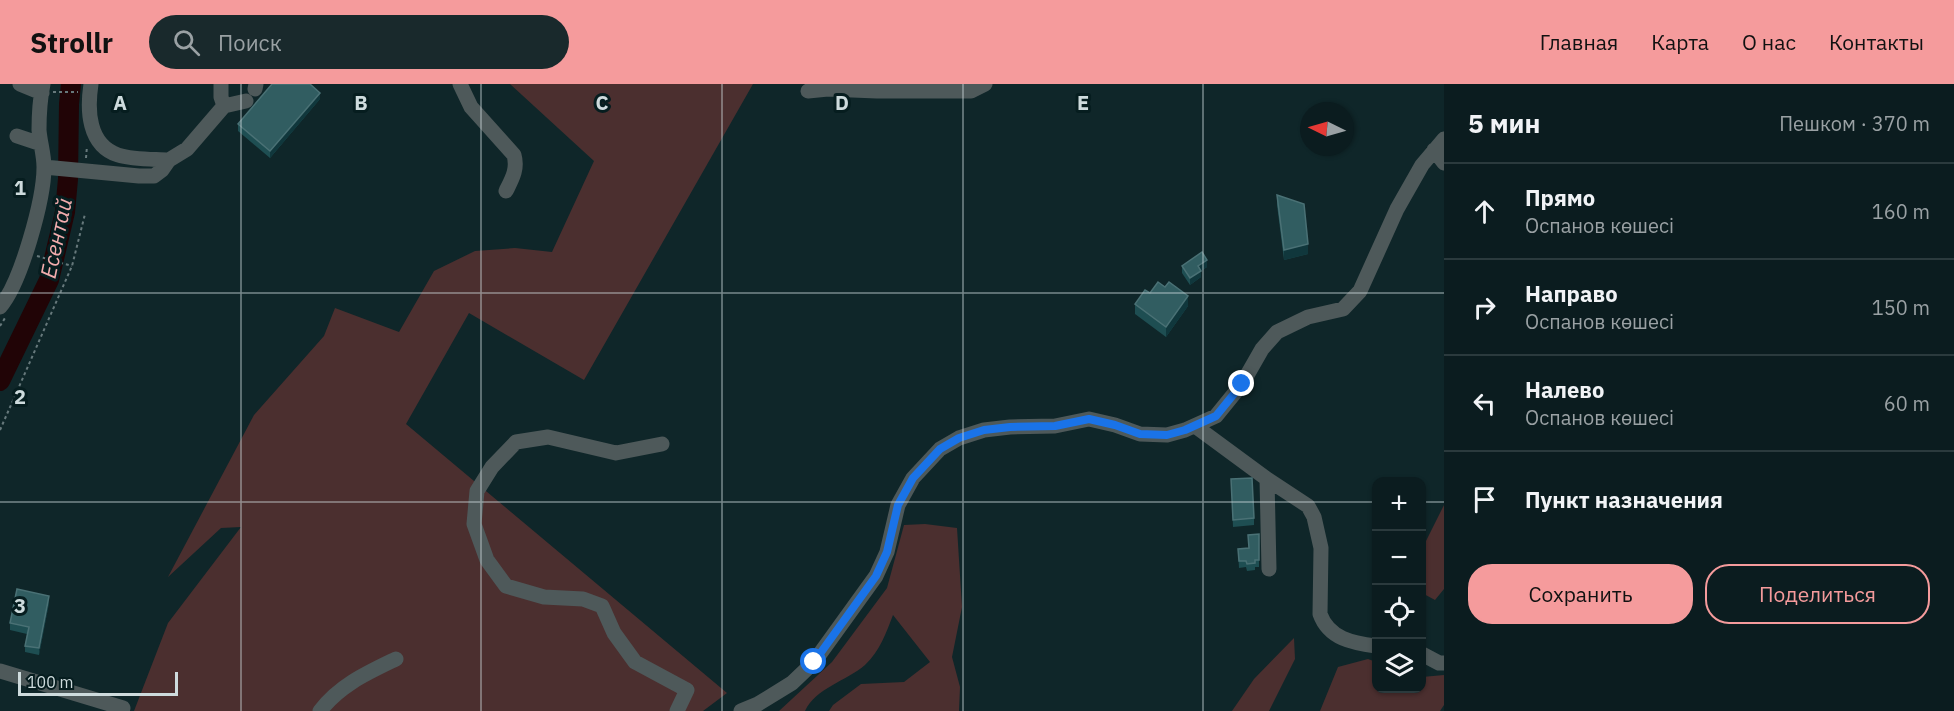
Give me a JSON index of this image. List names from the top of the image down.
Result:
{
  "water": ["Есентай"],
  "scale_bar": "100 m",
  "north": "left",
  "page": {
    "header": "Strollr",
    "search": "Поиск",
    "nav": [
      "Главная",
      "Карта",
      "О нас",
      "Контакты"
    ],
    "heading": ["5 мин", "Пешком · 370 m"],
    "list": [
      ["Прямо", "Оспанов көшесі", "160 m"],
      ["Направо", "Оспанов көшесі", "150 m"],
      ["Налево", "Оспанов көшесі", "60 m"],
      "Пункт назначения"
    ],
    "map_buttons": ["+", "−"],
    "buttons": ["Сохранить", "Поделиться"],
    "scale": "100 m"
  },
  "grid": {
    "columns": [
      "A",
      "B",
      "C",
      "D",
      "E"
    ],
    "rows": ["1", "2", "3"]
  }
}
